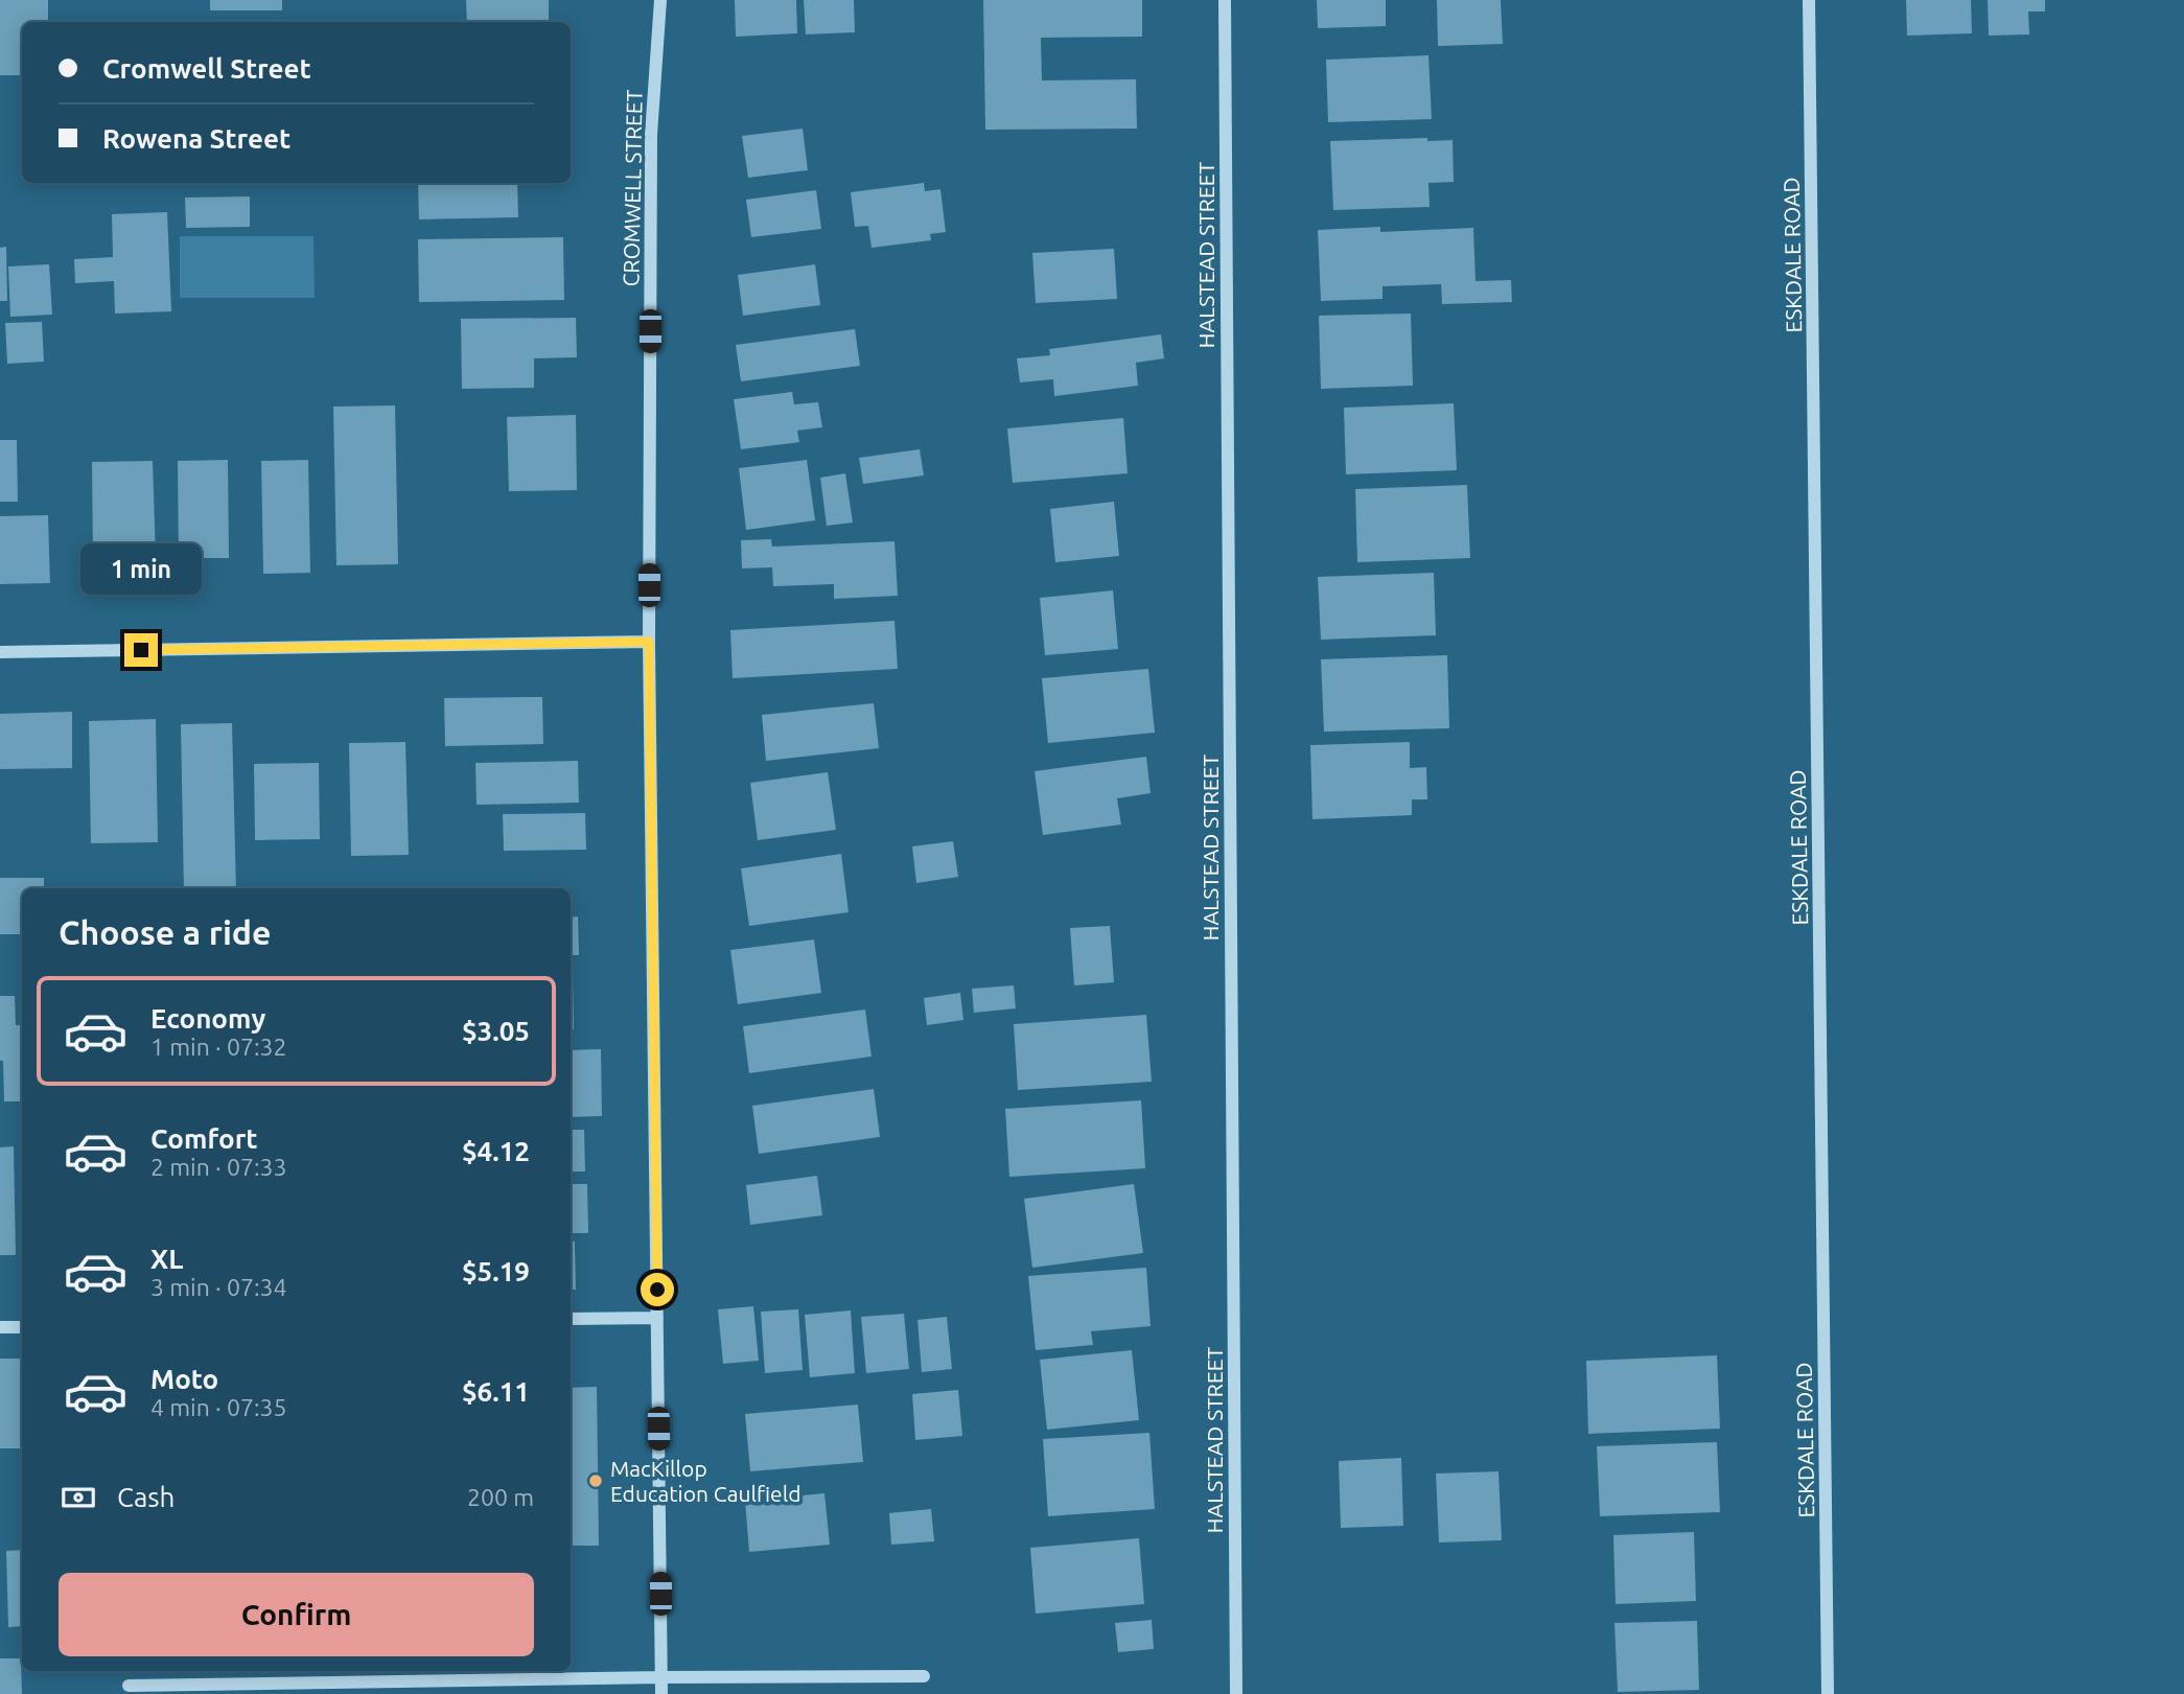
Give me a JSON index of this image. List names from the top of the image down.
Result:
{
  "streets": {
    "street": ["CROMWELL STREET", "HALSTEAD STREET", "ESKDALE ROAD"]
  },
  "places": ["MacKillop Education Caulfield"],
  "page": {
    "banner": ["Cromwell Street", "Rowena Street"],
    "bubble": "1 min",
    "heading": "Choose a ride",
    "list": [
      {
        "name": "Economy",
        "note": "1 min · 07:32",
        "value": "$3.05"
      },
      {
        "name": "Comfort",
        "note": "2 min · 07:33",
        "value": "$4.12"
      },
      {
        "name": "XL",
        "note": "3 min · 07:34",
        "value": "$5.19"
      },
      {
        "name": "Moto",
        "note": "4 min · 07:35",
        "value": "$6.11"
      }
    ],
    "pay": ["Cash", "200 m"],
    "buttons": "Confirm"
  }
}
